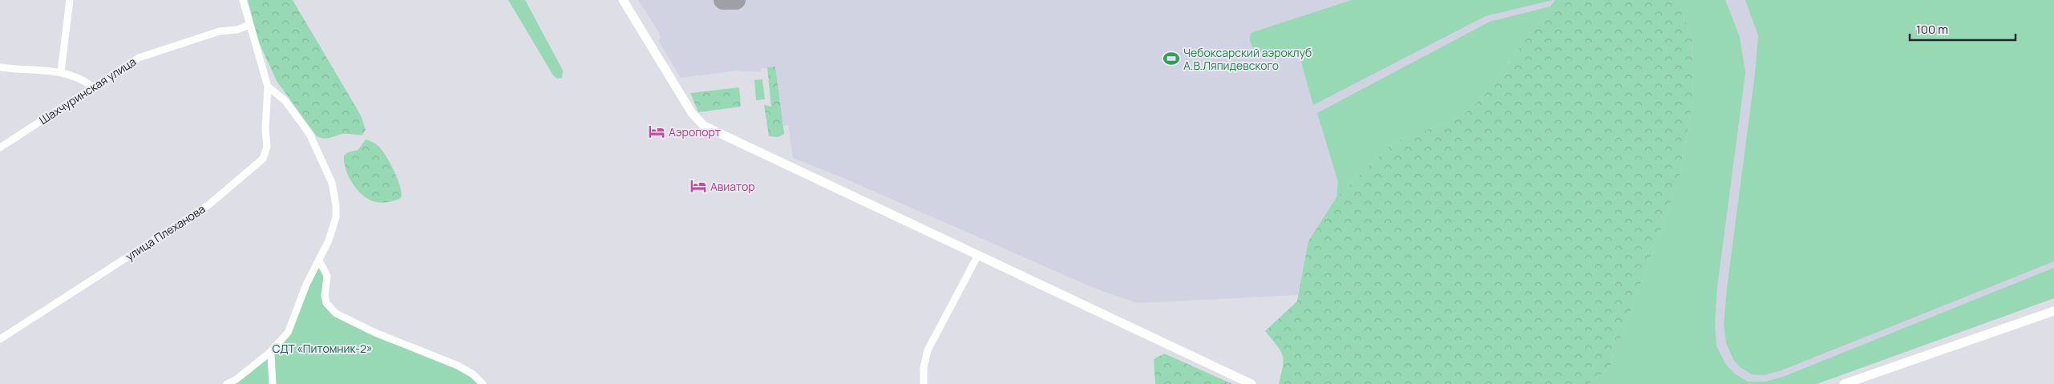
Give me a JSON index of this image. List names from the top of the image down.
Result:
{
  "streets": {
    "street": ["Шахчуринская улица", "улица Плеханова"]
  },
  "parks": ["СДТ «Питомник-2»"],
  "places": {
    "sports": ["Чебоксарский аэроклуб А.В.Ляпидевского"],
    "hotel": ["Аэропорт", "Авиатор"]
  },
  "scale_bar": "100 m"
}
